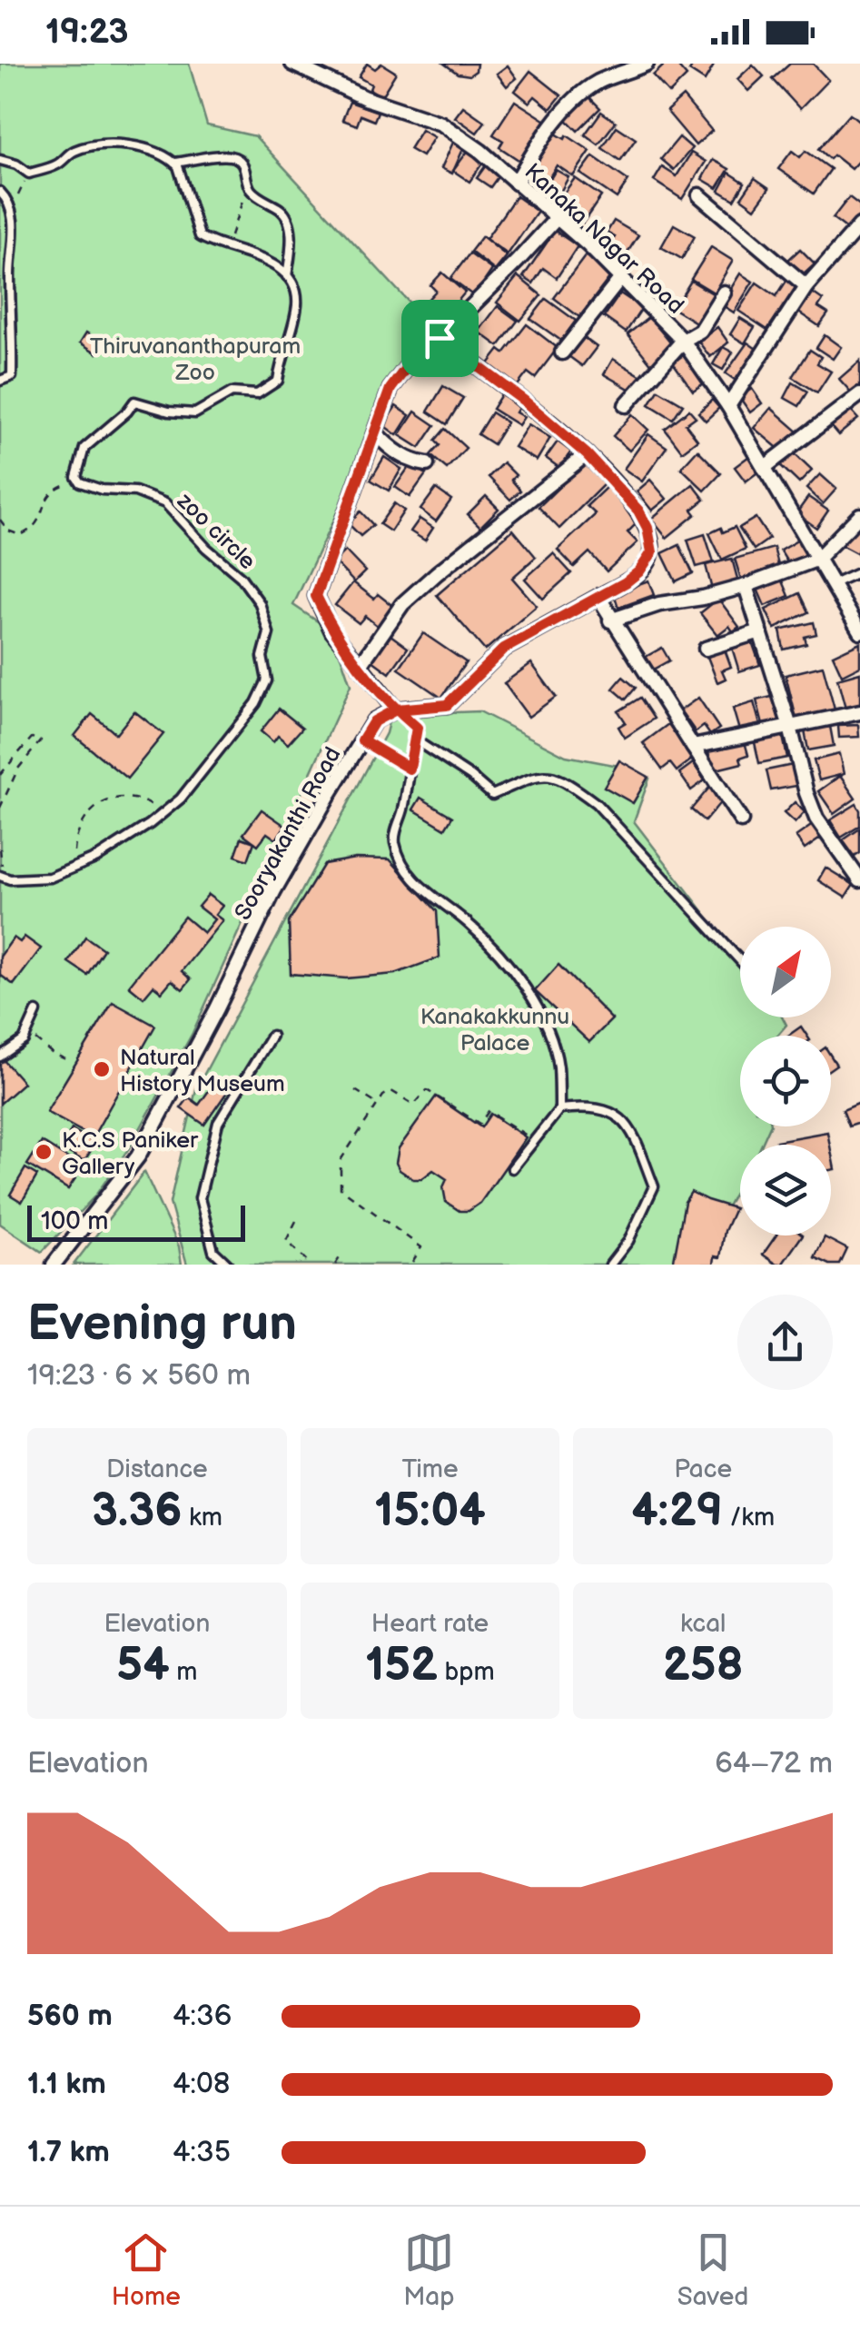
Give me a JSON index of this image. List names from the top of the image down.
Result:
{
  "streets": {
    "street": ["Kanaka Nagar Road", "Sooryakanthi Road"],
    "lane": ["zoo circle"]
  },
  "parks": ["Thiruvananthapuram Zoo", "Kanakakkunnu Palace"],
  "places": ["Natural History Museum", "K.C.S Paniker Gallery"],
  "scale_bar": "100 m",
  "north": "top right",
  "page": {
    "status": "19:23",
    "scale": "100 m",
    "heading": ["Evening run", "19:23 · 6 × 560 m"],
    "stats": [
      ["Distance", "3.36 km"],
      ["Time", "15:04"],
      ["Pace", "4:29 /km"],
      ["Elevation", "54 m"],
      ["Heart rate", "152 bpm"],
      ["kcal", "258"]
    ],
    "chart": ["Elevation", "64–72 m"],
    "list": [
      {
        "name": "560 m",
        "note": "4:36"
      },
      {
        "name": "1.1 km",
        "note": "4:08"
      },
      {
        "name": "1.7 km",
        "note": "4:35"
      }
    ],
    "tabs": ["Home", "Map", "Saved"]
  }
}
